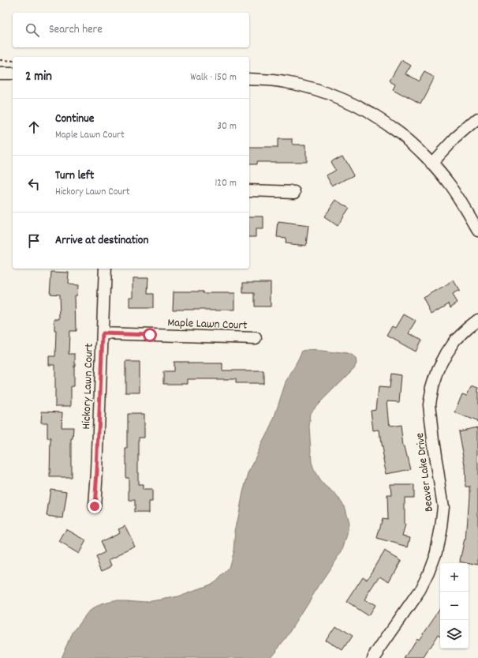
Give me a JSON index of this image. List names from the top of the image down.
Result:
{
  "streets": {
    "street": ["Maple Lawn Court", "Hickory Lawn Court", "Beaver Lake Drive"]
  },
  "crossings": [
    ["Maple Lawn Court", "Hickory Lawn Court"]
  ],
  "page": {
    "search": "Search here",
    "heading": ["2 min", "Walk · 150 m"],
    "list": [
      ["Continue", "Maple Lawn Court", "30 m"],
      ["Turn left", "Hickory Lawn Court", "120 m"],
      "Arrive at destination"
    ],
    "map_buttons": ["+", "−"]
  }
}
